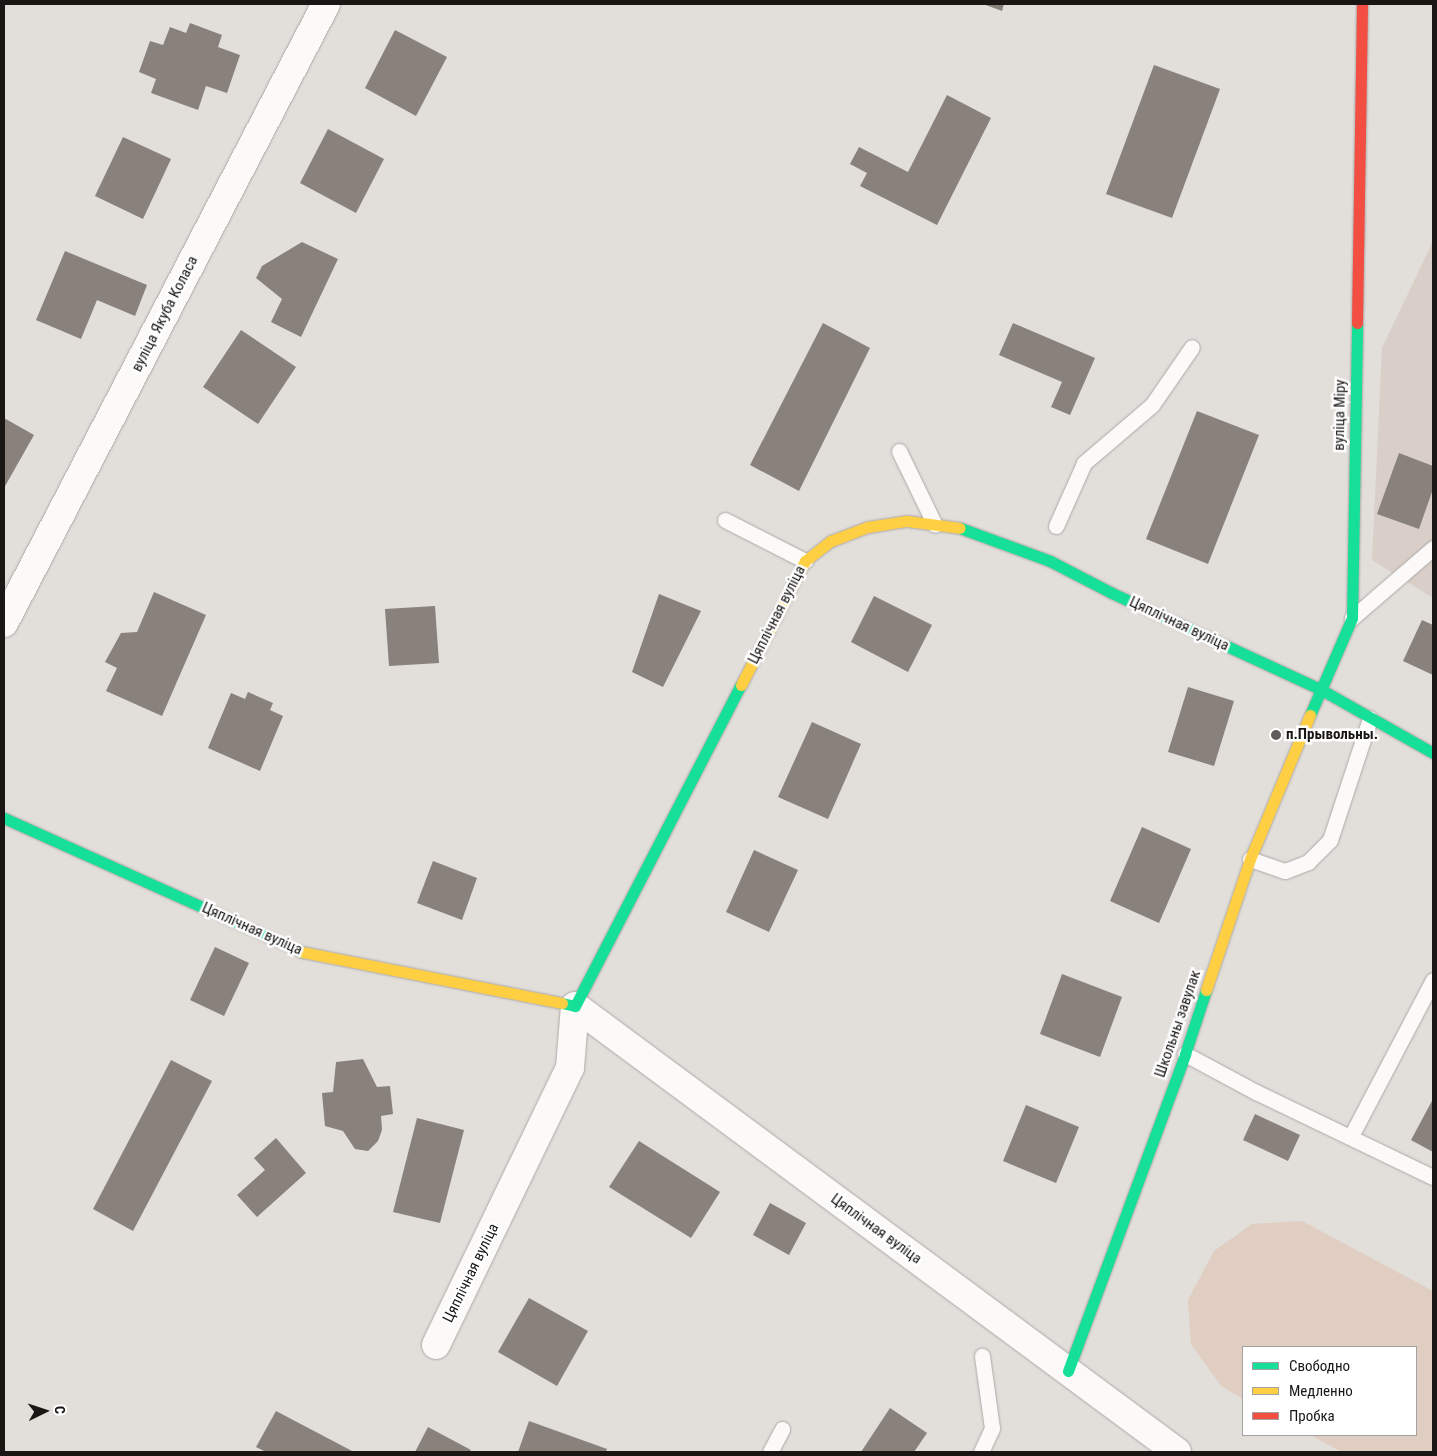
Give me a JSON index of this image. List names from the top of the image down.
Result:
{
  "streets": {
    "street": [
      "вуліца Якуба Коласа",
      "вуліца Міру",
      "Цяплічная вуліца",
      "Школьны завулак"
    ]
  },
  "crossings": [
    ["вуліца Міру", "Цяплічная вуліца"],
    ["вуліца Міру", "Школьны завулак"],
    ["Цяплічная вуліца", "Школьны завулак"]
  ],
  "places": ["п.Прывольны."],
  "legend": ["Свободно", "Медленно", "Пробка"],
  "north": "right"
}
